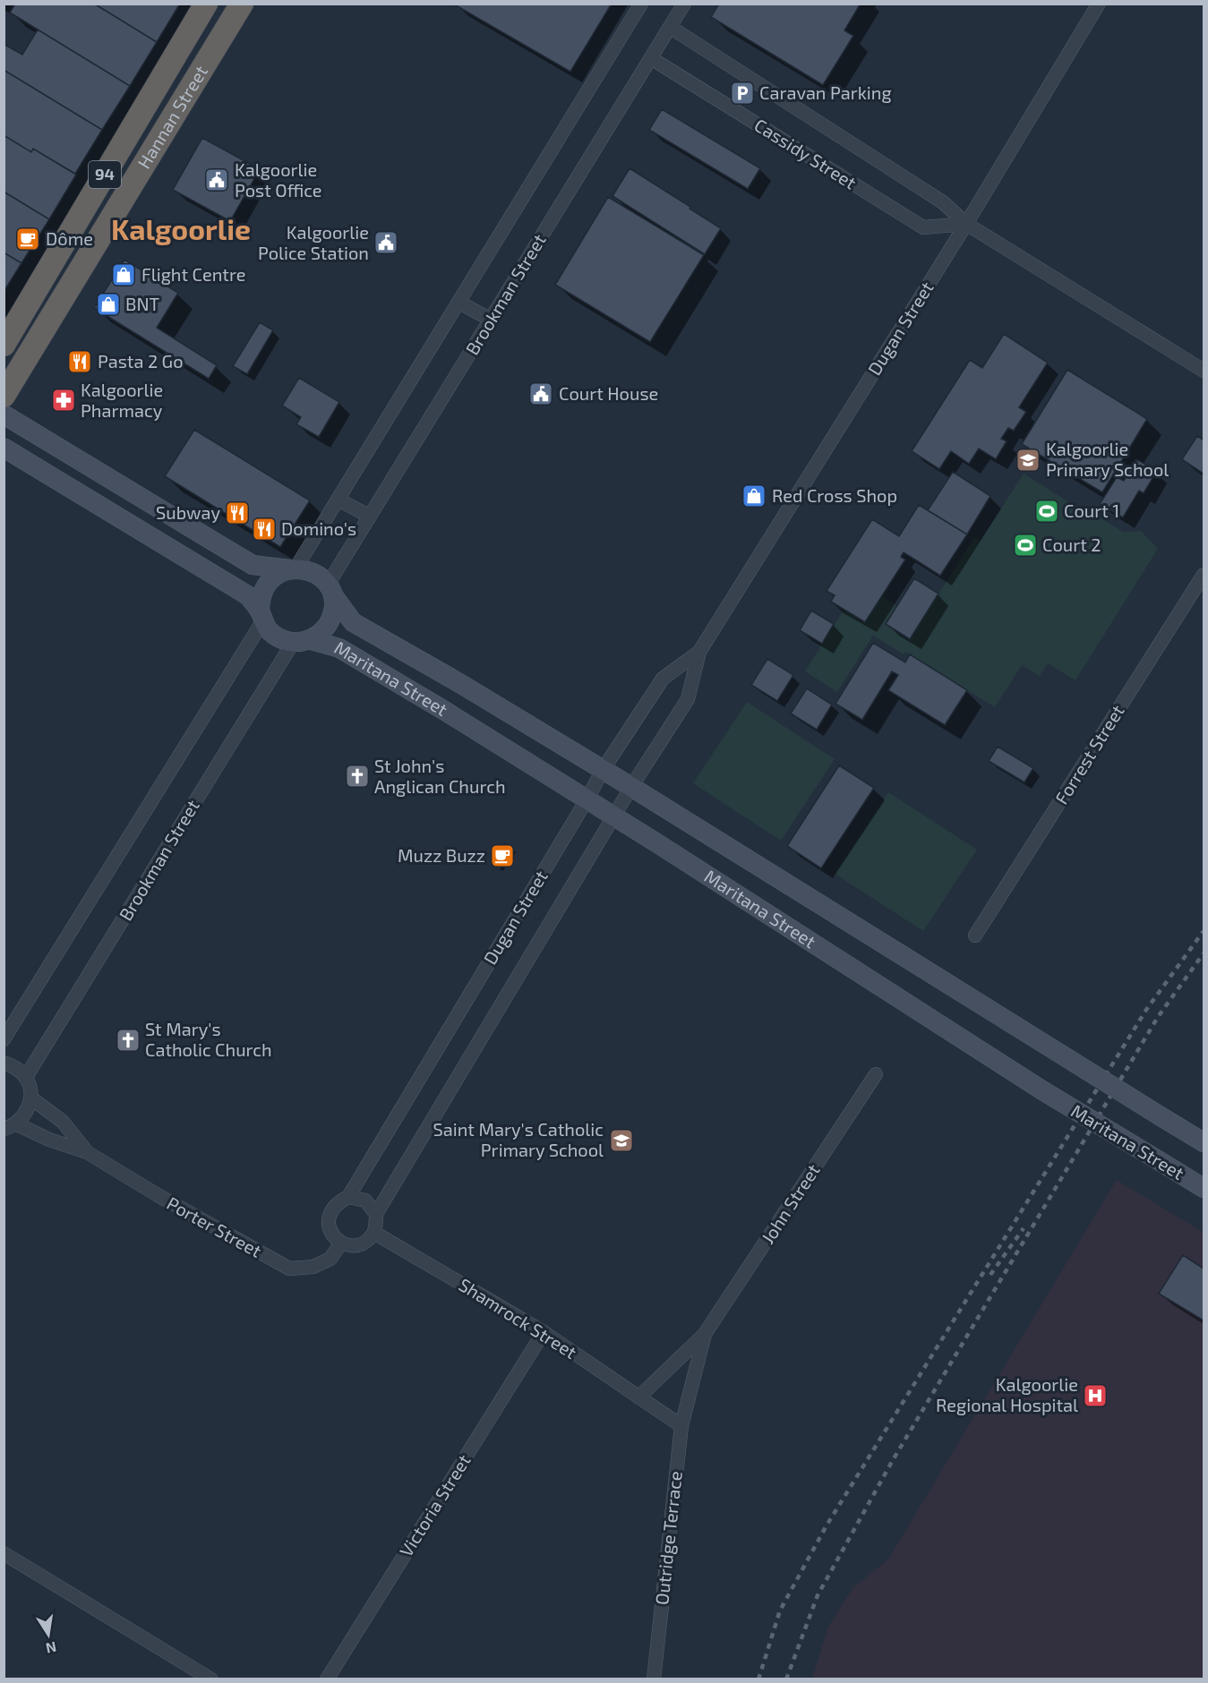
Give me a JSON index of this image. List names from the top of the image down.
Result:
{
  "streets": {
    "highway": ["Hannan Street", "94"],
    "main road": ["Maritana Street"],
    "street": [
      "Cassidy Street",
      "Brookman Street",
      "Dugan Street",
      "Forrest Street",
      "John Street",
      "Porter Street",
      "Shamrock Street",
      "Victoria Street",
      "Outridge Terrace"
    ]
  },
  "crossings": [
    ["Cassidy Street", "Brookman Street"],
    ["Cassidy Street", "Dugan Street"],
    ["Brookman Street", "Maritana Street"],
    ["Dugan Street", "Maritana Street"],
    ["Dugan Street", "Porter Street"],
    ["Dugan Street", "Shamrock Street"],
    ["John Street", "Shamrock Street"],
    ["John Street", "Outridge Terrace"],
    ["Porter Street", "Shamrock Street"],
    ["Shamrock Street", "Victoria Street"],
    ["Shamrock Street", "Outridge Terrace"]
  ],
  "districts": ["Kalgoorlie"],
  "places": {
    "parking": ["Caravan Parking"],
    "public building": ["Kalgoorlie Post Office", "Kalgoorlie Police Station", "Court House"],
    "cafe": ["Dôme", "Muzz Buzz"],
    "shop": ["Flight Centre", "BNT", "Red Cross Shop"],
    "restaurant": ["Pasta 2 Go", "Subway", "Domino's"],
    "pharmacy": ["Kalgoorlie Pharmacy"],
    "school or university": ["Kalgoorlie Primary School", "Saint Mary's Catholic Primary School"],
    "sports": ["Court 1", "Court 2"],
    "church": ["St John's Anglican Church", "St Mary's Catholic Church"],
    "hospital": ["Kalgoorlie Regional Hospital"]
  },
  "north": "bottom"
}
